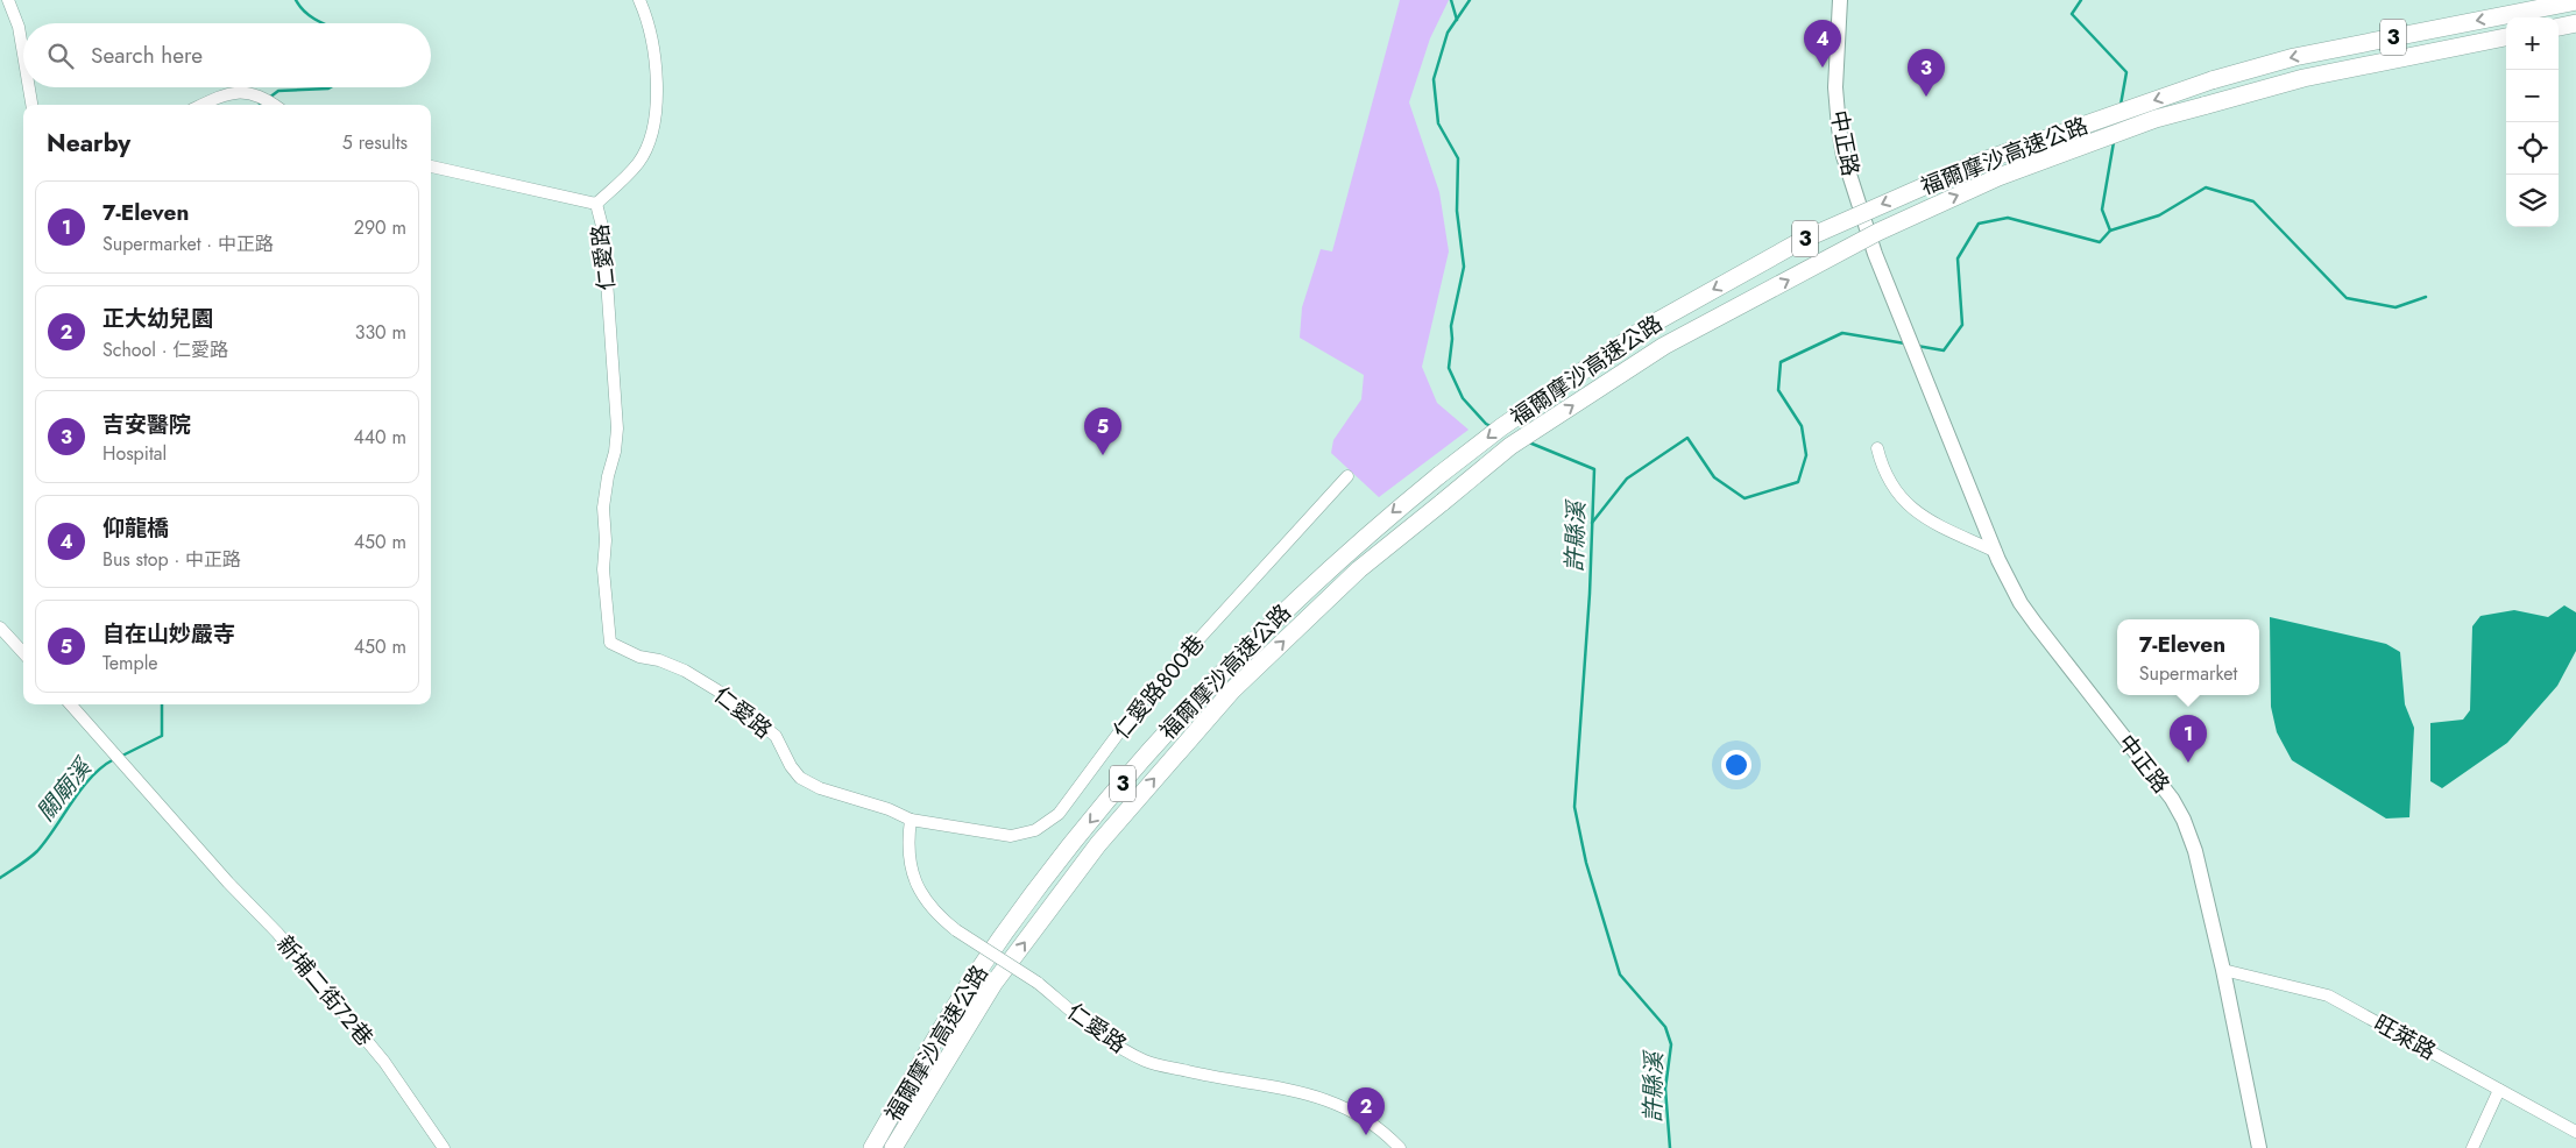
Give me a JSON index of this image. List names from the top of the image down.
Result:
{
  "streets": {
    "highway": ["3", "福爾摩沙高速公路"],
    "main road": ["中正路"],
    "street": [
      "仁愛路",
      "仁愛路800巷",
      "新埔二街72巷",
      "旺萊路"
    ]
  },
  "crossings": [
    ["中正路", "旺萊路"],
    ["仁愛路", "仁愛路800巷"]
  ],
  "water": ["許縣溪", "關廟溪"],
  "page": {
    "map_buttons": ["+", "−"],
    "pins": [
      "4",
      "3",
      "5",
      "1",
      "2"
    ],
    "search": "Search here",
    "heading": ["Nearby", "5 results"],
    "list": [
      {
        "mark": "1",
        "name": "7-Eleven",
        "note": "Supermarket · 中正路",
        "value": "290 m"
      },
      {
        "mark": "2",
        "name": "正大幼兒園",
        "note": "School · 仁愛路",
        "value": "330 m"
      },
      {
        "mark": "3",
        "name": "吉安醫院",
        "note": "Hospital",
        "value": "440 m"
      },
      {
        "mark": "4",
        "name": "仰龍橋",
        "note": "Bus stop · 中正路",
        "value": "450 m"
      },
      {
        "mark": "5",
        "name": "自在山妙嚴寺",
        "note": "Temple",
        "value": "450 m"
      }
    ],
    "popup": ["7-Eleven", "Supermarket"]
  }
}
